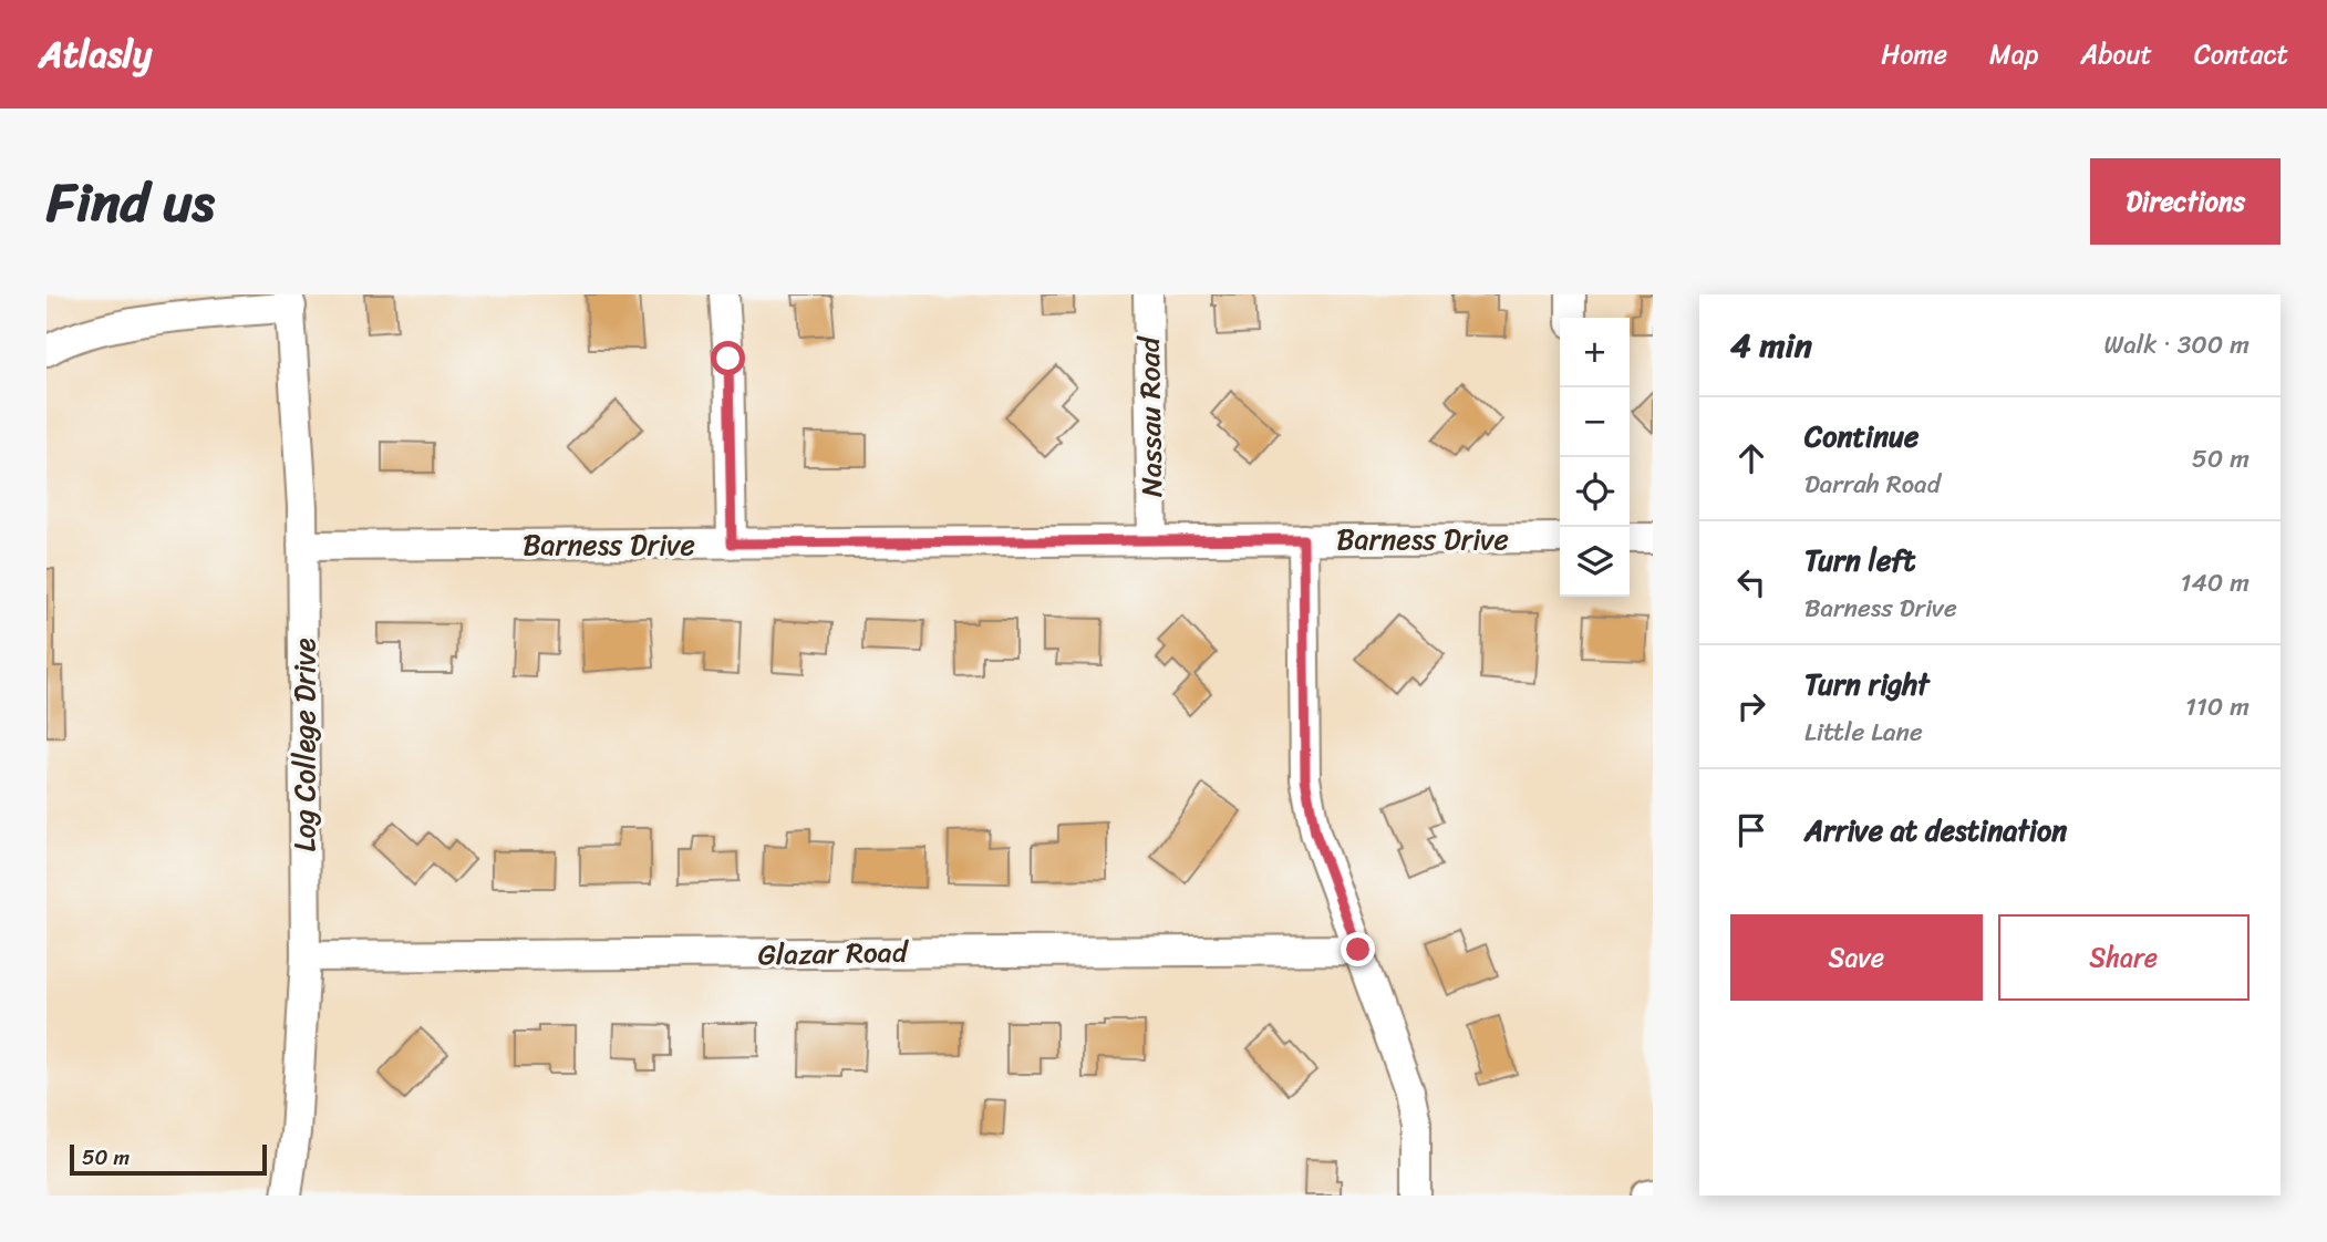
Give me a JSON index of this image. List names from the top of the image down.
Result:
{
  "streets": {
    "street": [
      "Nassau Road",
      "Barness Drive",
      "Log College Drive",
      "Glazar Road"
    ]
  },
  "crossings": [
    ["Nassau Road", "Barness Drive"],
    ["Barness Drive", "Log College Drive"],
    ["Log College Drive", "Glazar Road"]
  ],
  "scale_bar": "50 m",
  "page": {
    "header": "Atlasly",
    "nav": [
      "Home",
      "Map",
      "About",
      "Contact"
    ],
    "title": "Find us",
    "buttons": [
      "Directions",
      ["Save", "Share"]
    ],
    "heading": ["4 min", "Walk · 300 m"],
    "map_buttons": ["+", "−"],
    "list": [
      ["Continue", "Darrah Road", "50 m"],
      ["Turn left", "Barness Drive", "140 m"],
      ["Turn right", "Little Lane", "110 m"],
      "Arrive at destination"
    ],
    "scale": "50 m"
  }
}
